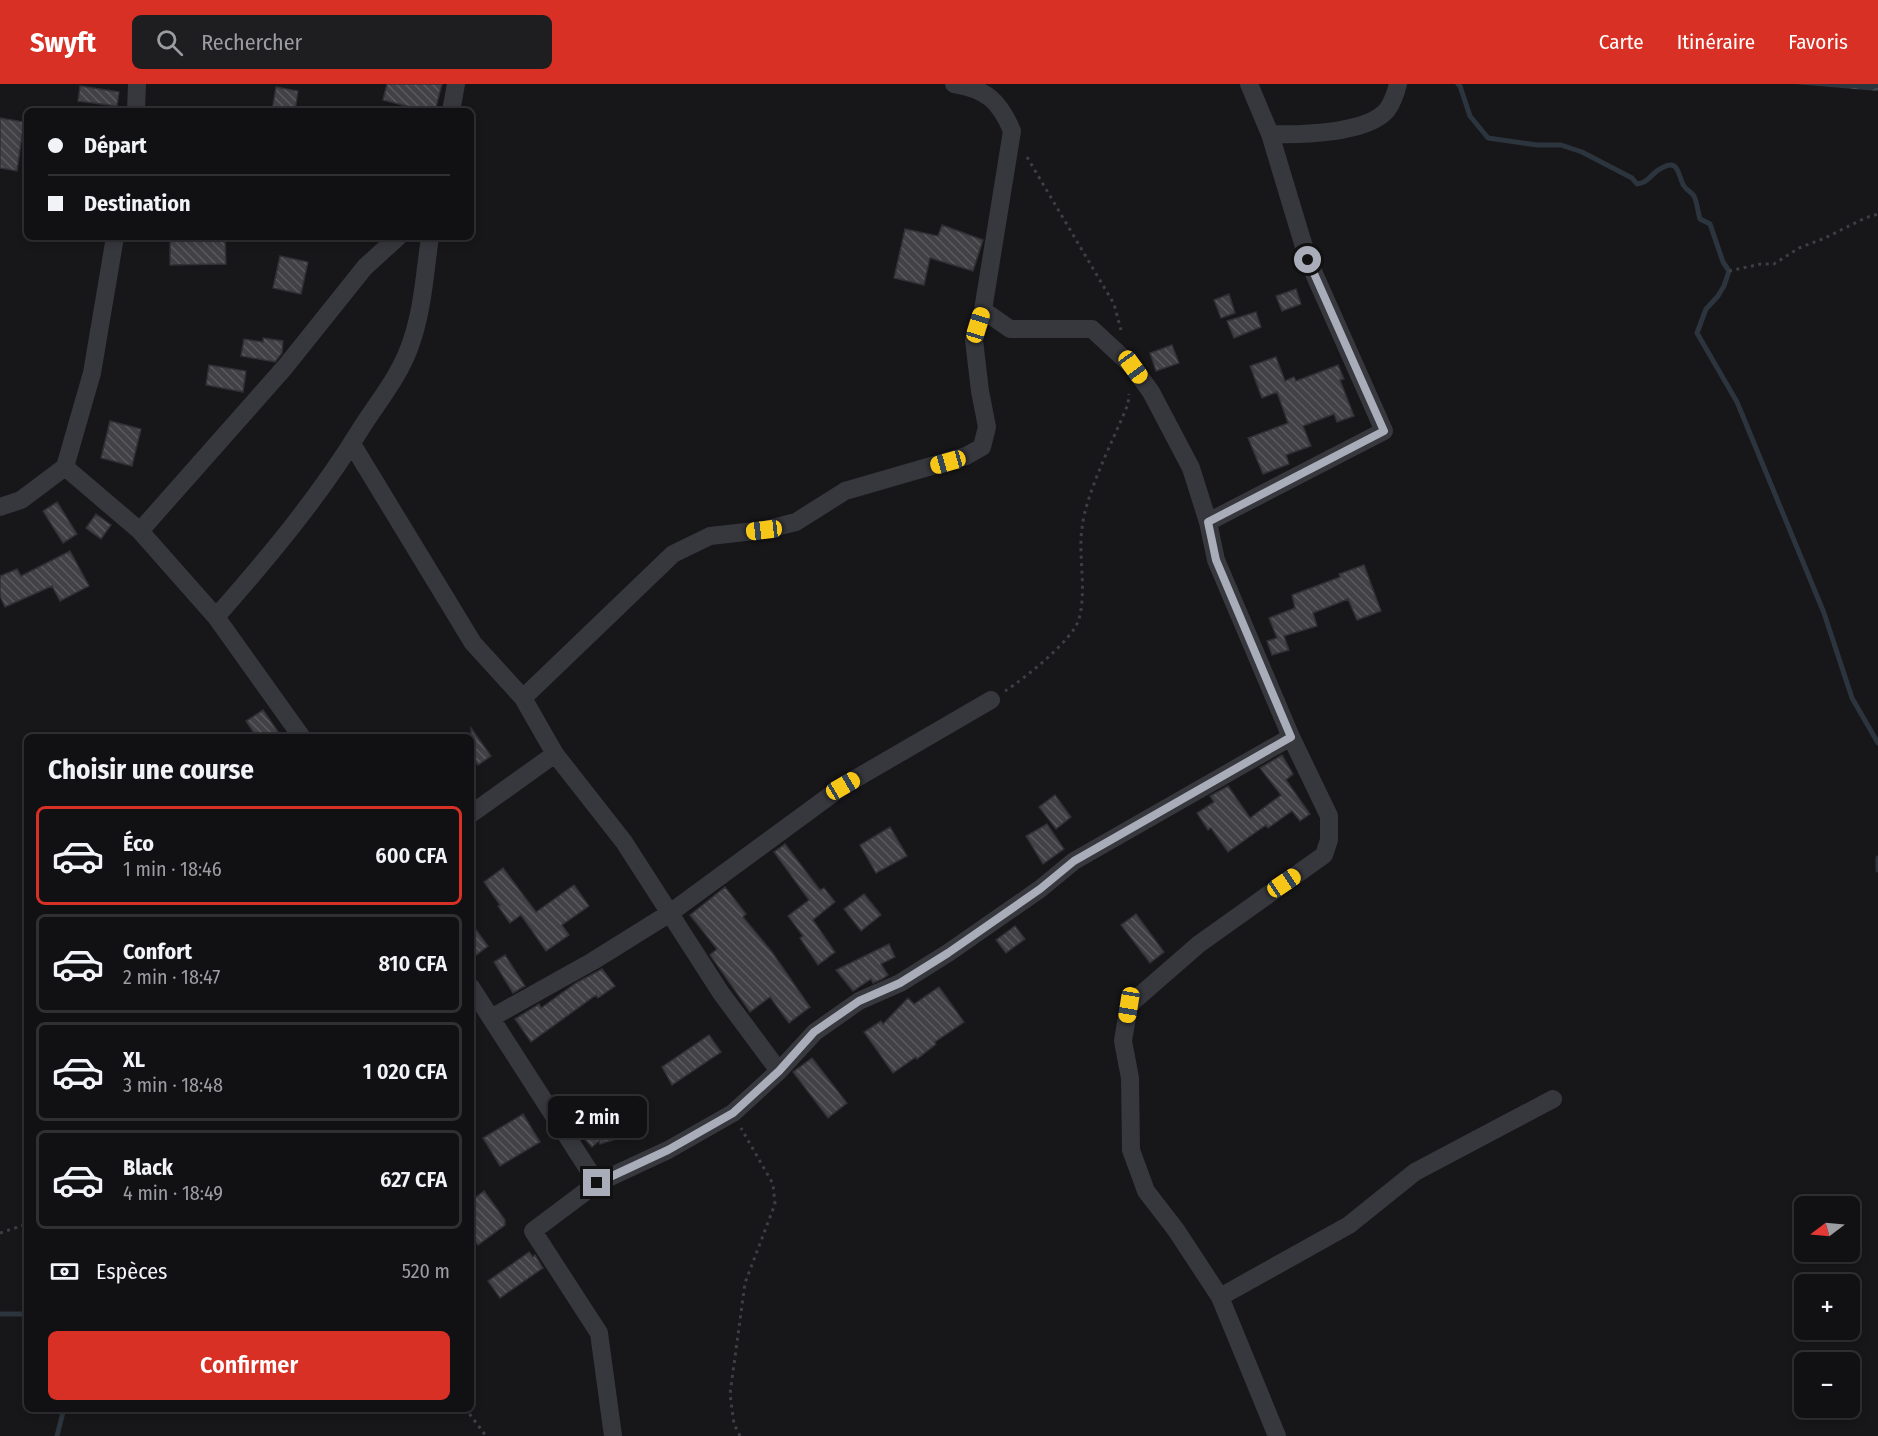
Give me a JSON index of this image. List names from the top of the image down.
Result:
{
  "north": "left",
  "page": {
    "header": "Swyft",
    "search": "Rechercher",
    "nav": ["Carte", "Itinéraire", "Favoris"],
    "banner": ["Départ", "Destination"],
    "heading": "Choisir une course",
    "list": [
      {
        "name": "Éco",
        "note": "1 min · 18:46",
        "value": "600 CFA"
      },
      {
        "name": "Confort",
        "note": "2 min · 18:47",
        "value": "810 CFA"
      },
      {
        "name": "XL",
        "note": "3 min · 18:48",
        "value": "1 020 CFA"
      },
      {
        "name": "Black",
        "note": "4 min · 18:49",
        "value": "627 CFA"
      }
    ],
    "bubble": "2 min",
    "map_buttons": ["+", "−"],
    "pay": ["Espèces", "520 m"],
    "buttons": "Confirmer"
  }
}
